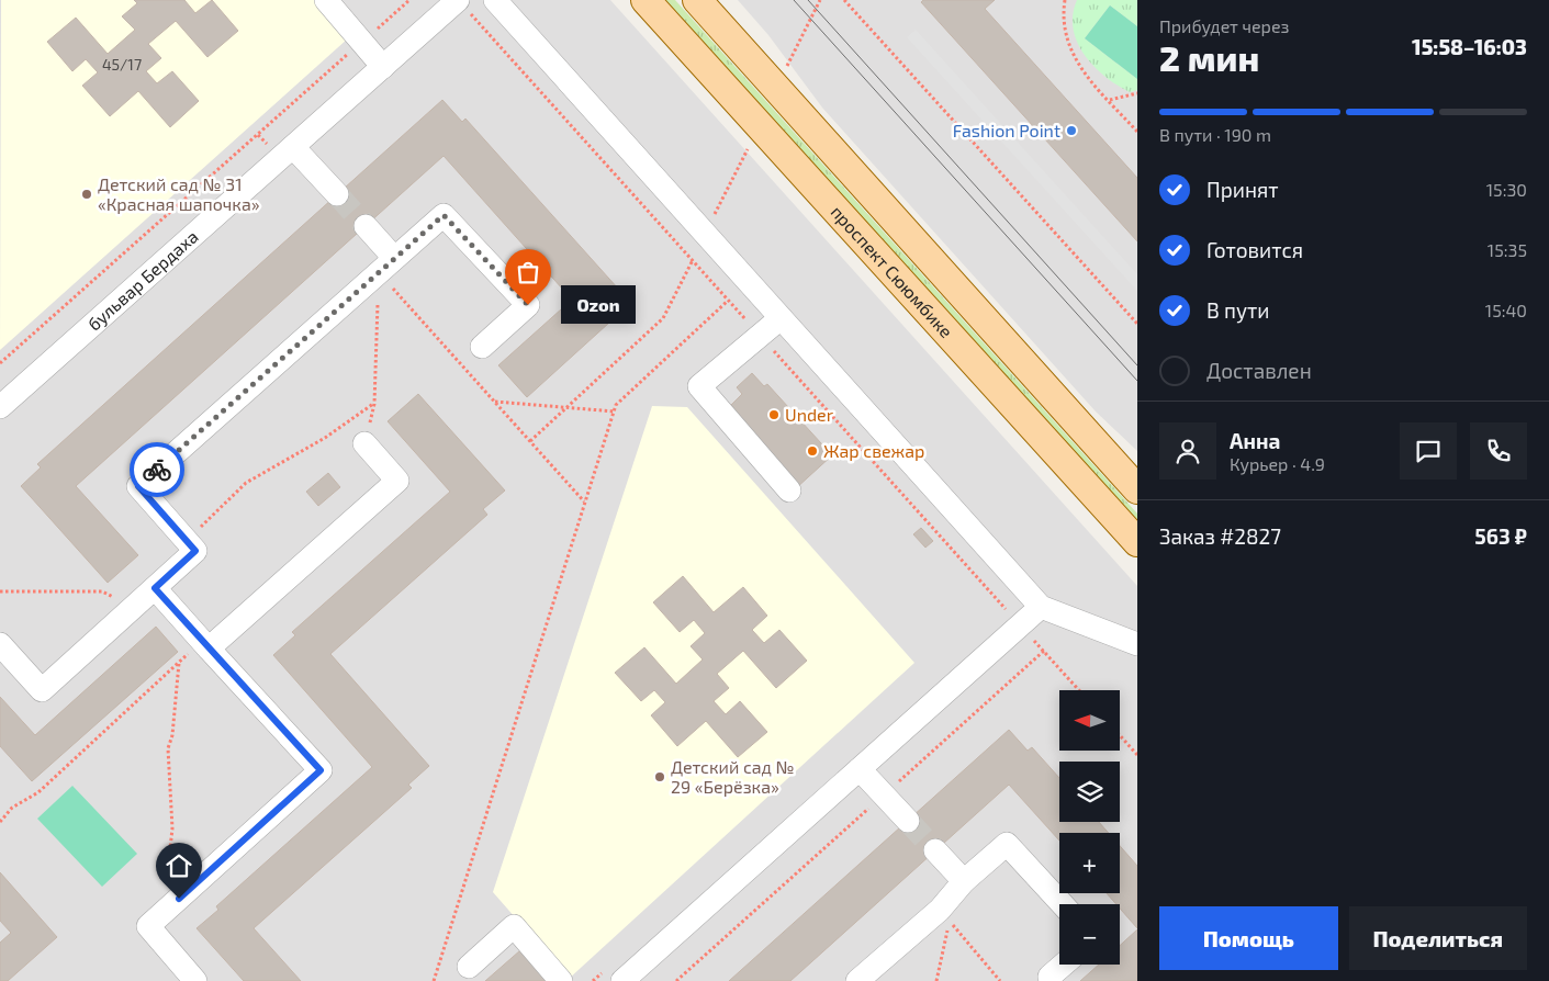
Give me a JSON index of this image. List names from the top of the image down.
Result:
{
  "streets": {
    "main road": ["проспект Сююмбике"],
    "street": ["бульвар Бердаха"]
  },
  "places": [
    "Fashion Point",
    "Детский сад № 31 «Красная шапочка»",
    "Ozon",
    "Under",
    "Жар свежар",
    "Детский сад № 29 «Берёзка»"
  ],
  "house_numbers": ["45/17"],
  "north": "left",
  "page": {
    "heading": ["2 мин", "Прибудет через", "15:58–16:03"],
    "panel": [
      "Анна",
      "Курьер · 4.9",
      "Заказ #2827",
      "563 ₽"
    ],
    "bar": "В пути · 190 m",
    "list": [
      ["Принят", "15:30"],
      ["Готовится", "15:35"],
      ["В пути", "15:40"],
      "Доставлен"
    ],
    "bubble": "Ozon",
    "map_buttons": ["+", "−"],
    "buttons": ["Помощь", "Поделиться"]
  }
}
